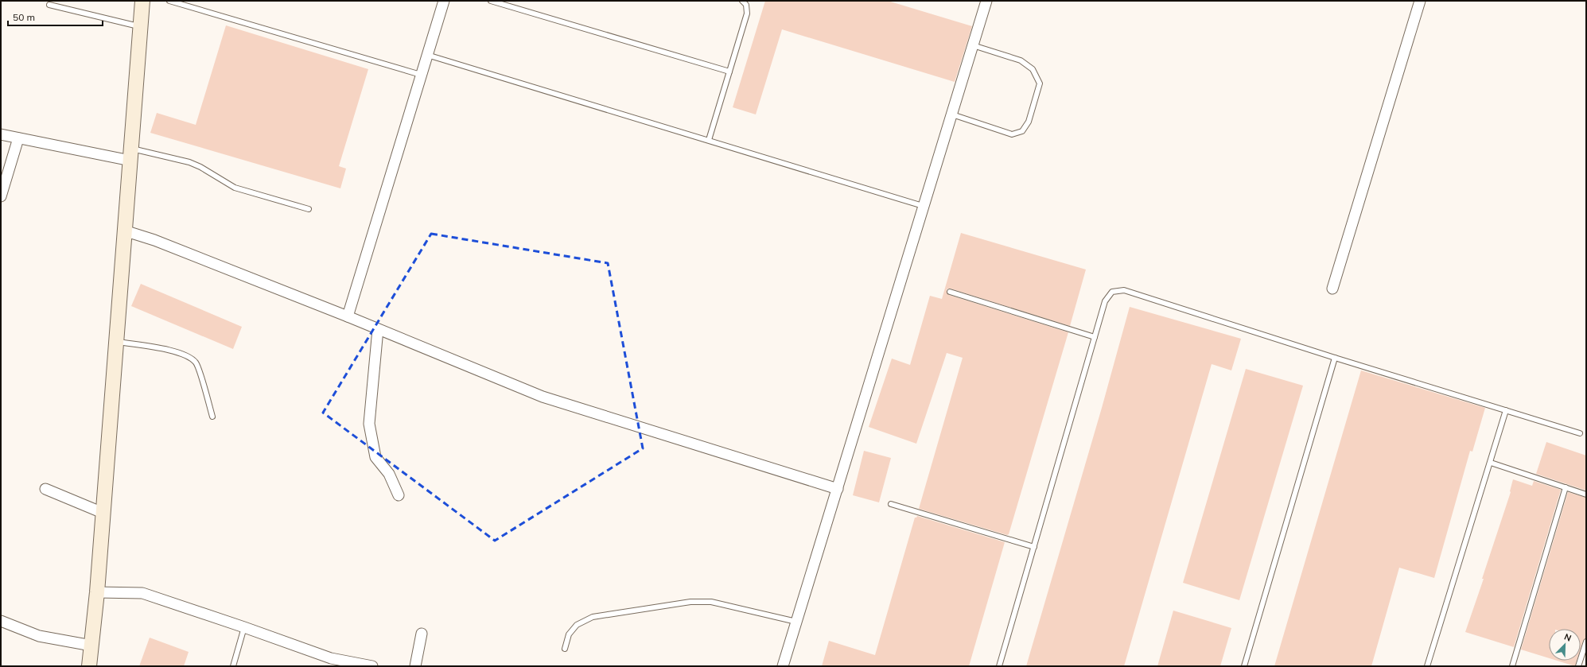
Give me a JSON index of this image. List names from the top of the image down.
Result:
{
  "scale_bar": "50 m",
  "north": "top right"
}
